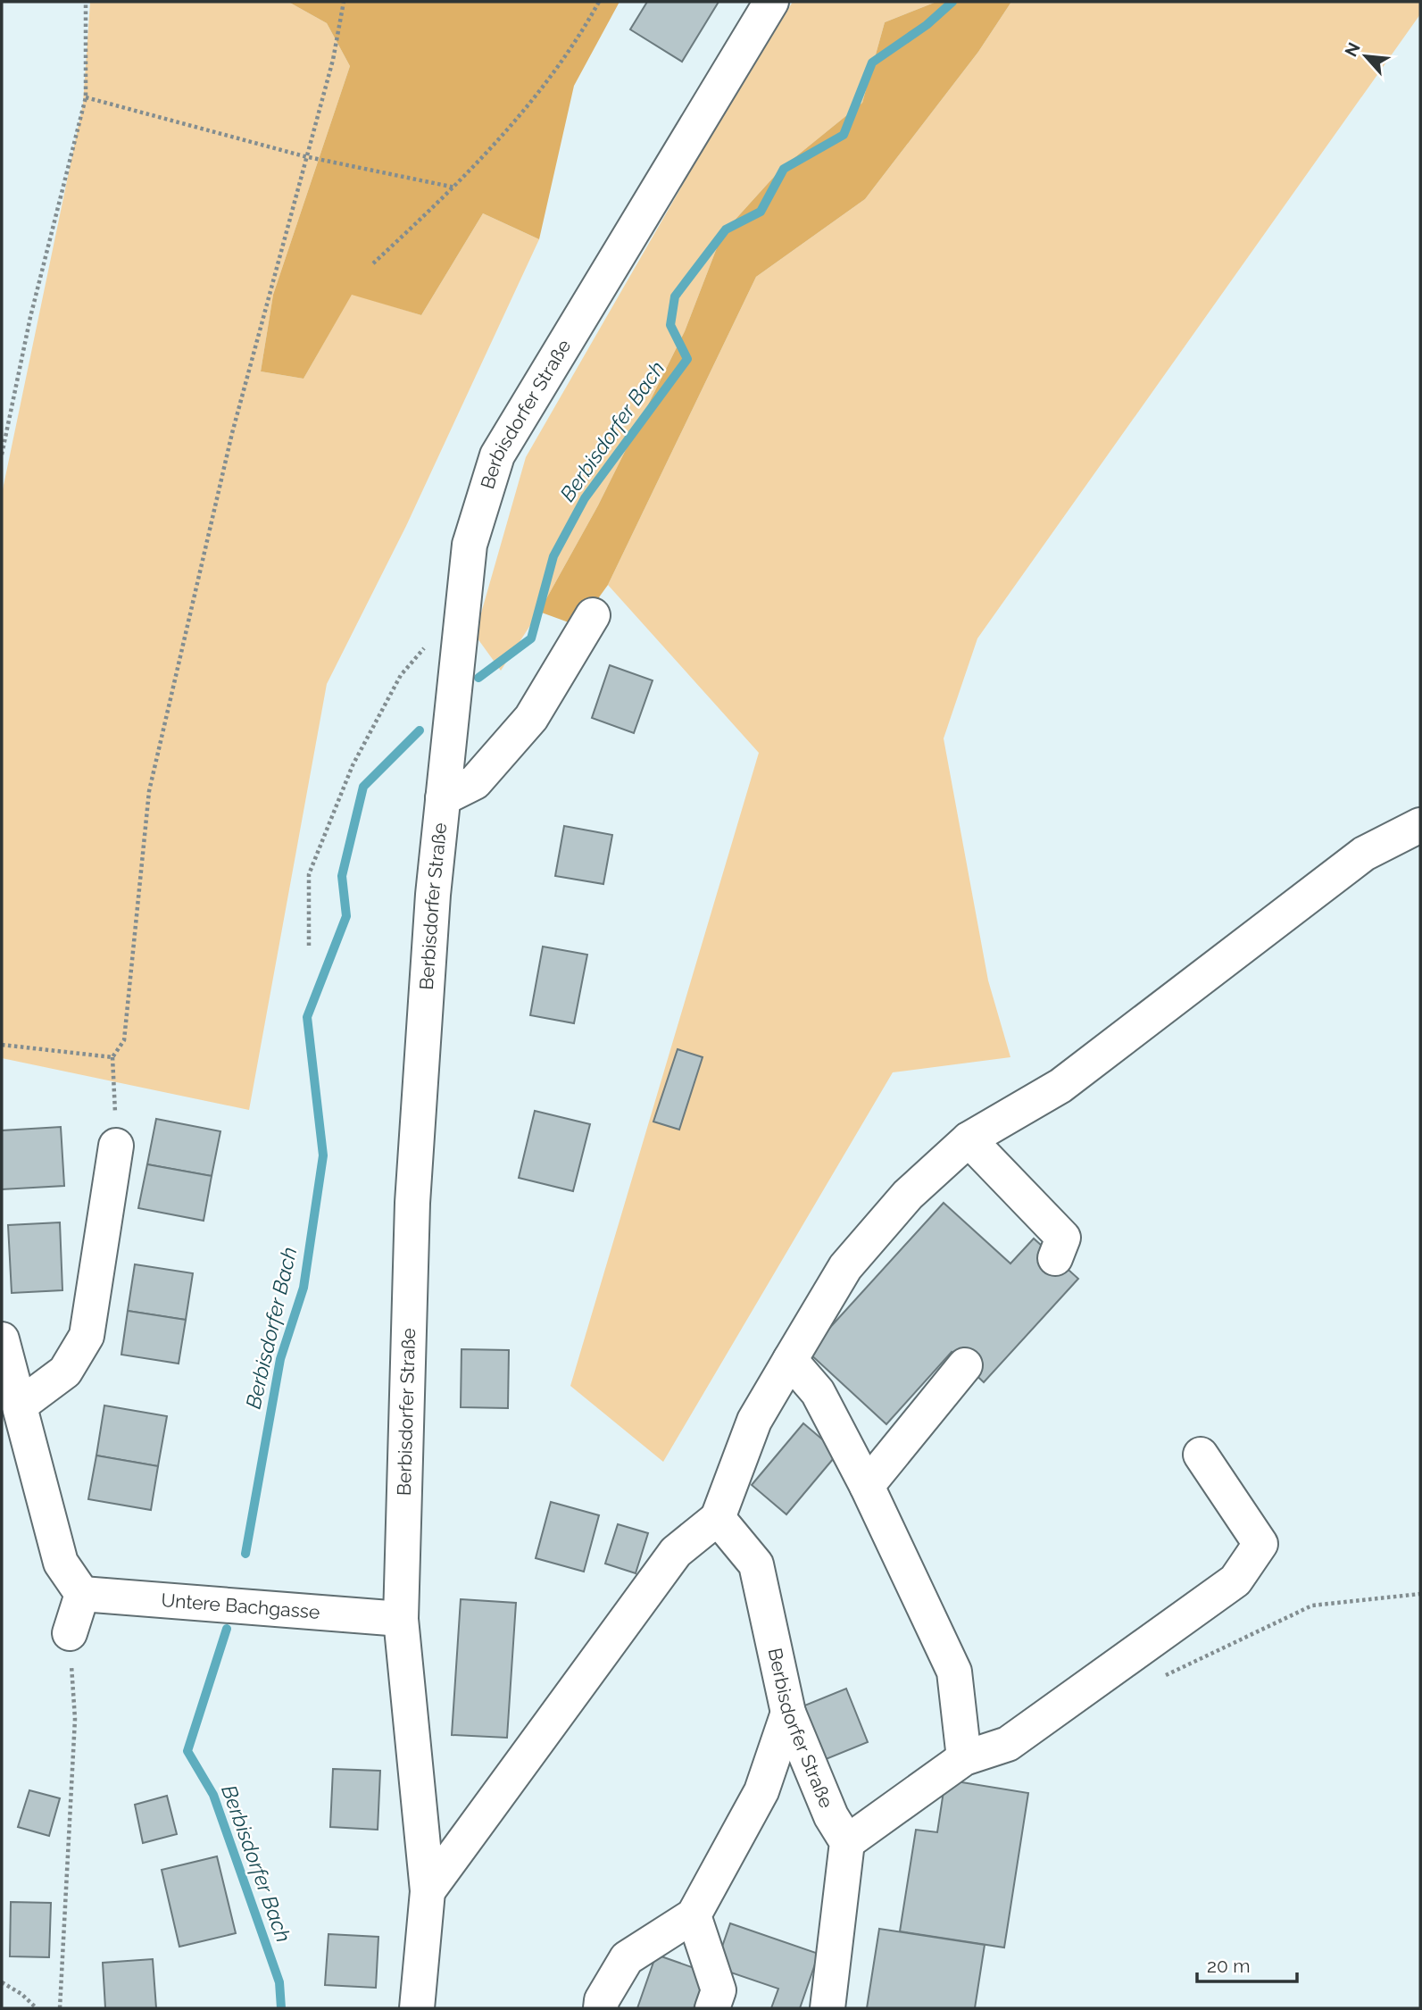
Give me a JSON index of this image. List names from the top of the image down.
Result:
{
  "streets": {
    "street": ["Berbisdorfer Straße", "Untere Bachgasse"]
  },
  "crossings": [
    ["Berbisdorfer Straße", "Untere Bachgasse"]
  ],
  "water": ["Berbisdorfer Bach"],
  "scale_bar": "20 m",
  "north": "top left"
}
